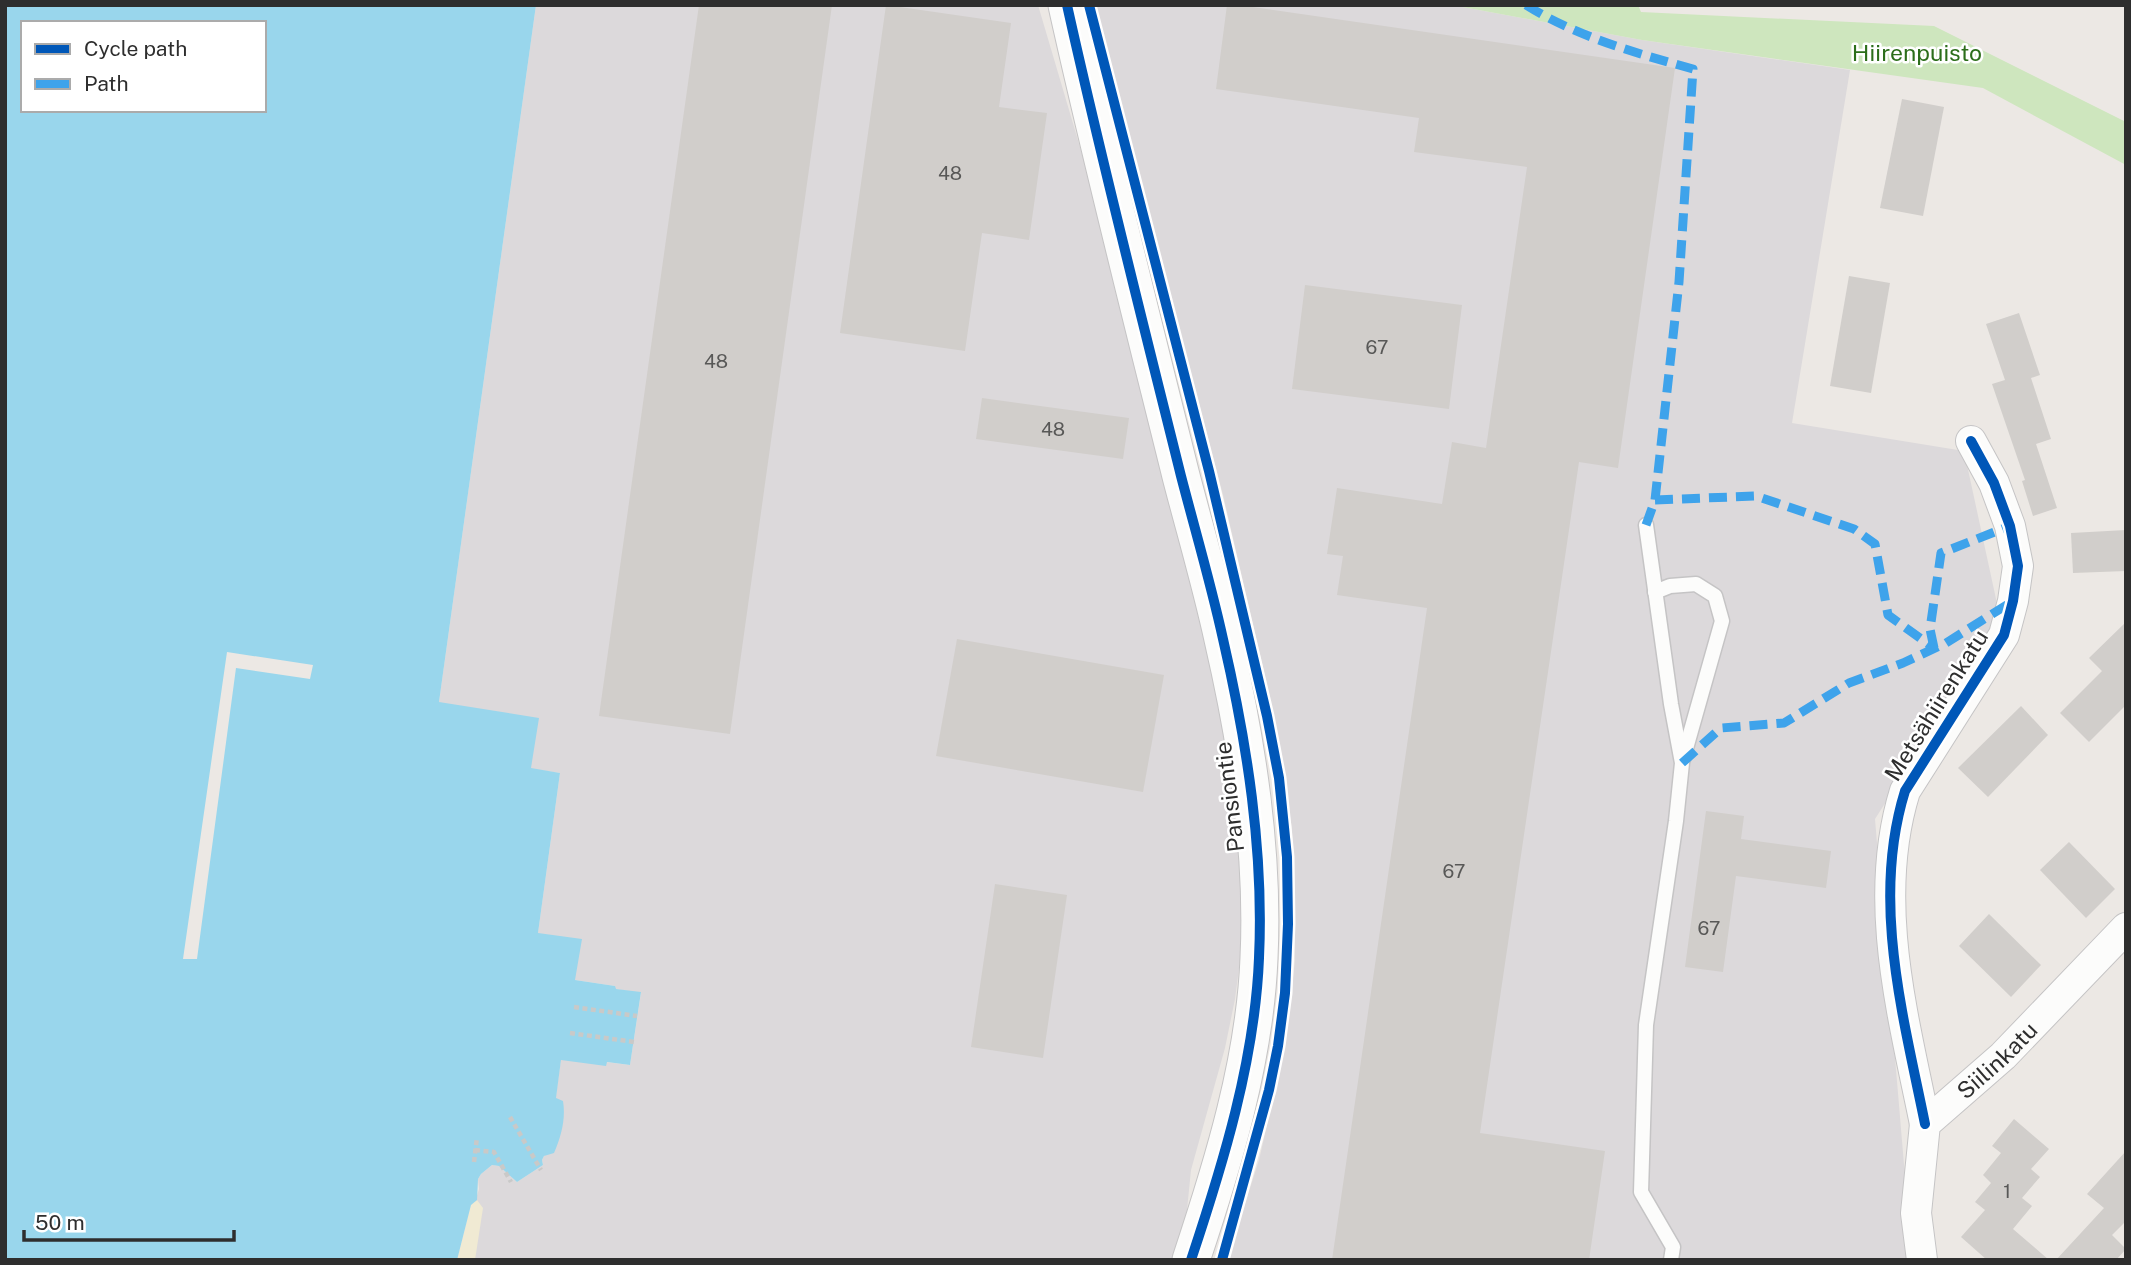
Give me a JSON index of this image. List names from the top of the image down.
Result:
{
  "streets": {
    "street": ["Metsähiirenkatu", "Pansiontie", "Siilinkatu"]
  },
  "crossings": [
    ["Metsähiirenkatu", "Siilinkatu"]
  ],
  "parks": ["Hiirenpuisto"],
  "house_numbers": [
    "48",
    "67",
    "48",
    "48",
    "67",
    "67",
    "1"
  ],
  "legend": ["Cycle path", "Path"],
  "scale_bar": "50 m"
}
